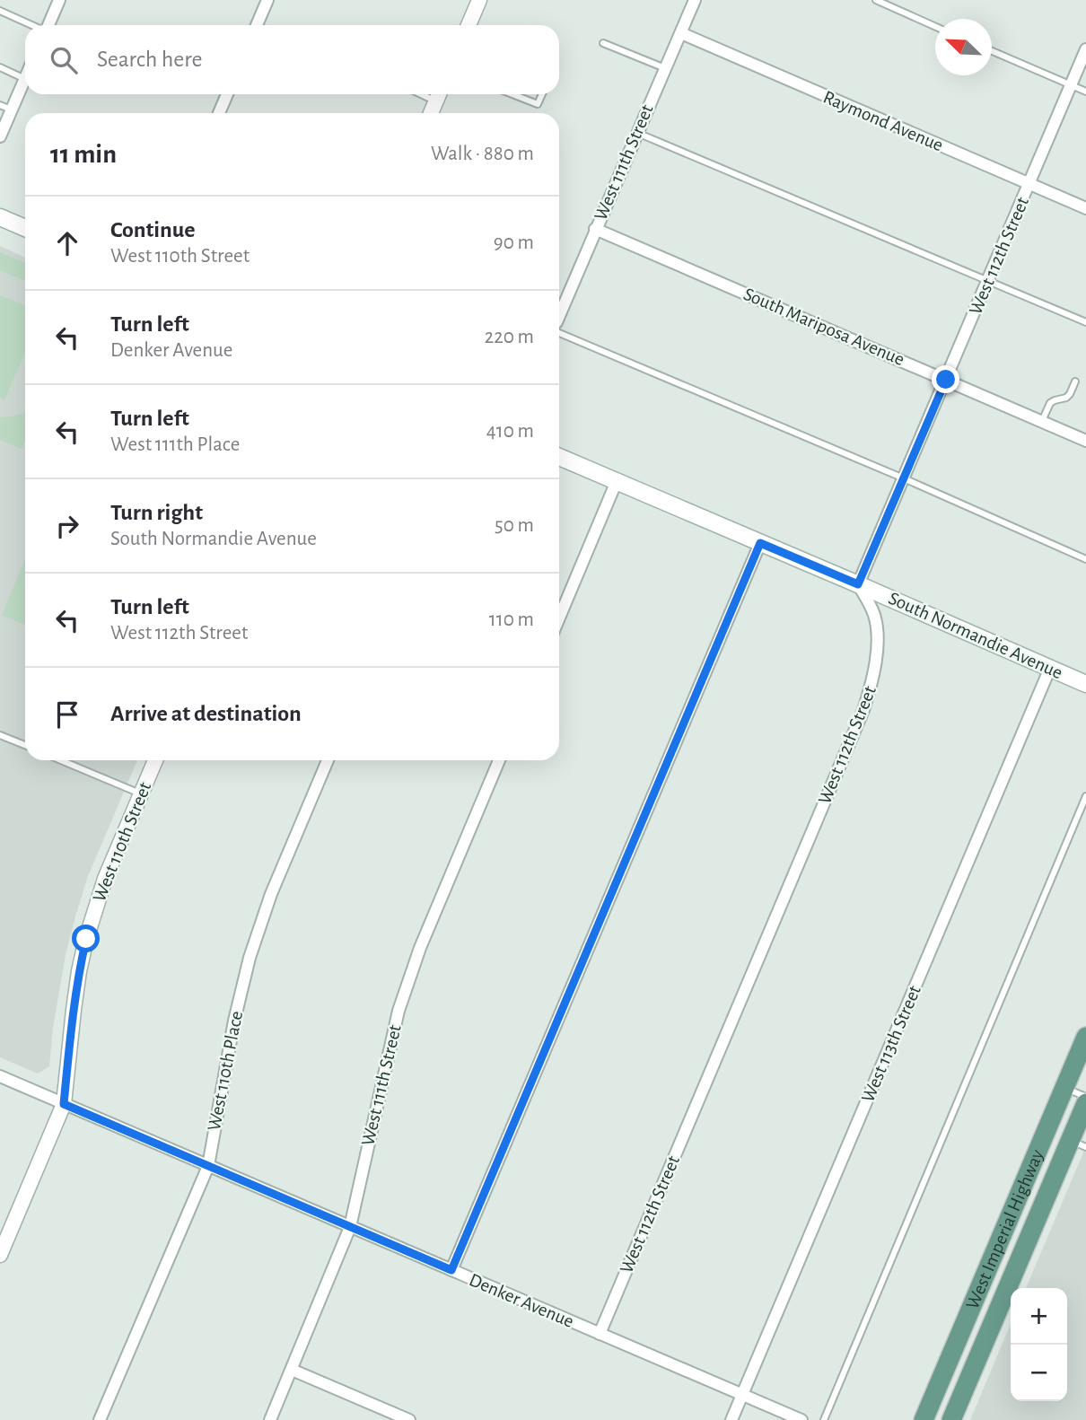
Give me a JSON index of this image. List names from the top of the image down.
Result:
{
  "streets": {
    "main road": ["South Normandie Avenue", "West Imperial Highway"],
    "street": [
      "Raymond Avenue",
      "West 111th Street",
      "West 112th Street",
      "South Mariposa Avenue",
      "West 110th Street",
      "West 113th Street",
      "West 110th Place",
      "Denker Avenue"
    ]
  },
  "crossings": [
    ["Raymond Avenue", "West 111th Street"],
    ["Raymond Avenue", "West 112th Street"],
    ["West 111th Street", "South Mariposa Avenue"],
    ["West 111th Street", "Denker Avenue"],
    ["West 112th Street", "South Mariposa Avenue"],
    ["West 112th Street", "South Normandie Avenue"],
    ["West 112th Street", "Denker Avenue"],
    ["South Normandie Avenue", "West 113th Street"],
    ["West 110th Street", "Denker Avenue"],
    ["West 113th Street", "Denker Avenue"],
    ["West 110th Place", "Denker Avenue"]
  ],
  "north": "top left",
  "page": {
    "search": "Search here",
    "heading": ["11 min", "Walk · 880 m"],
    "list": [
      ["Continue", "West 110th Street", "90 m"],
      ["Turn left", "Denker Avenue", "220 m"],
      ["Turn left", "West 111th Place", "410 m"],
      ["Turn right", "South Normandie Avenue", "50 m"],
      ["Turn left", "West 112th Street", "110 m"],
      "Arrive at destination"
    ],
    "map_buttons": ["+", "−"]
  }
}
